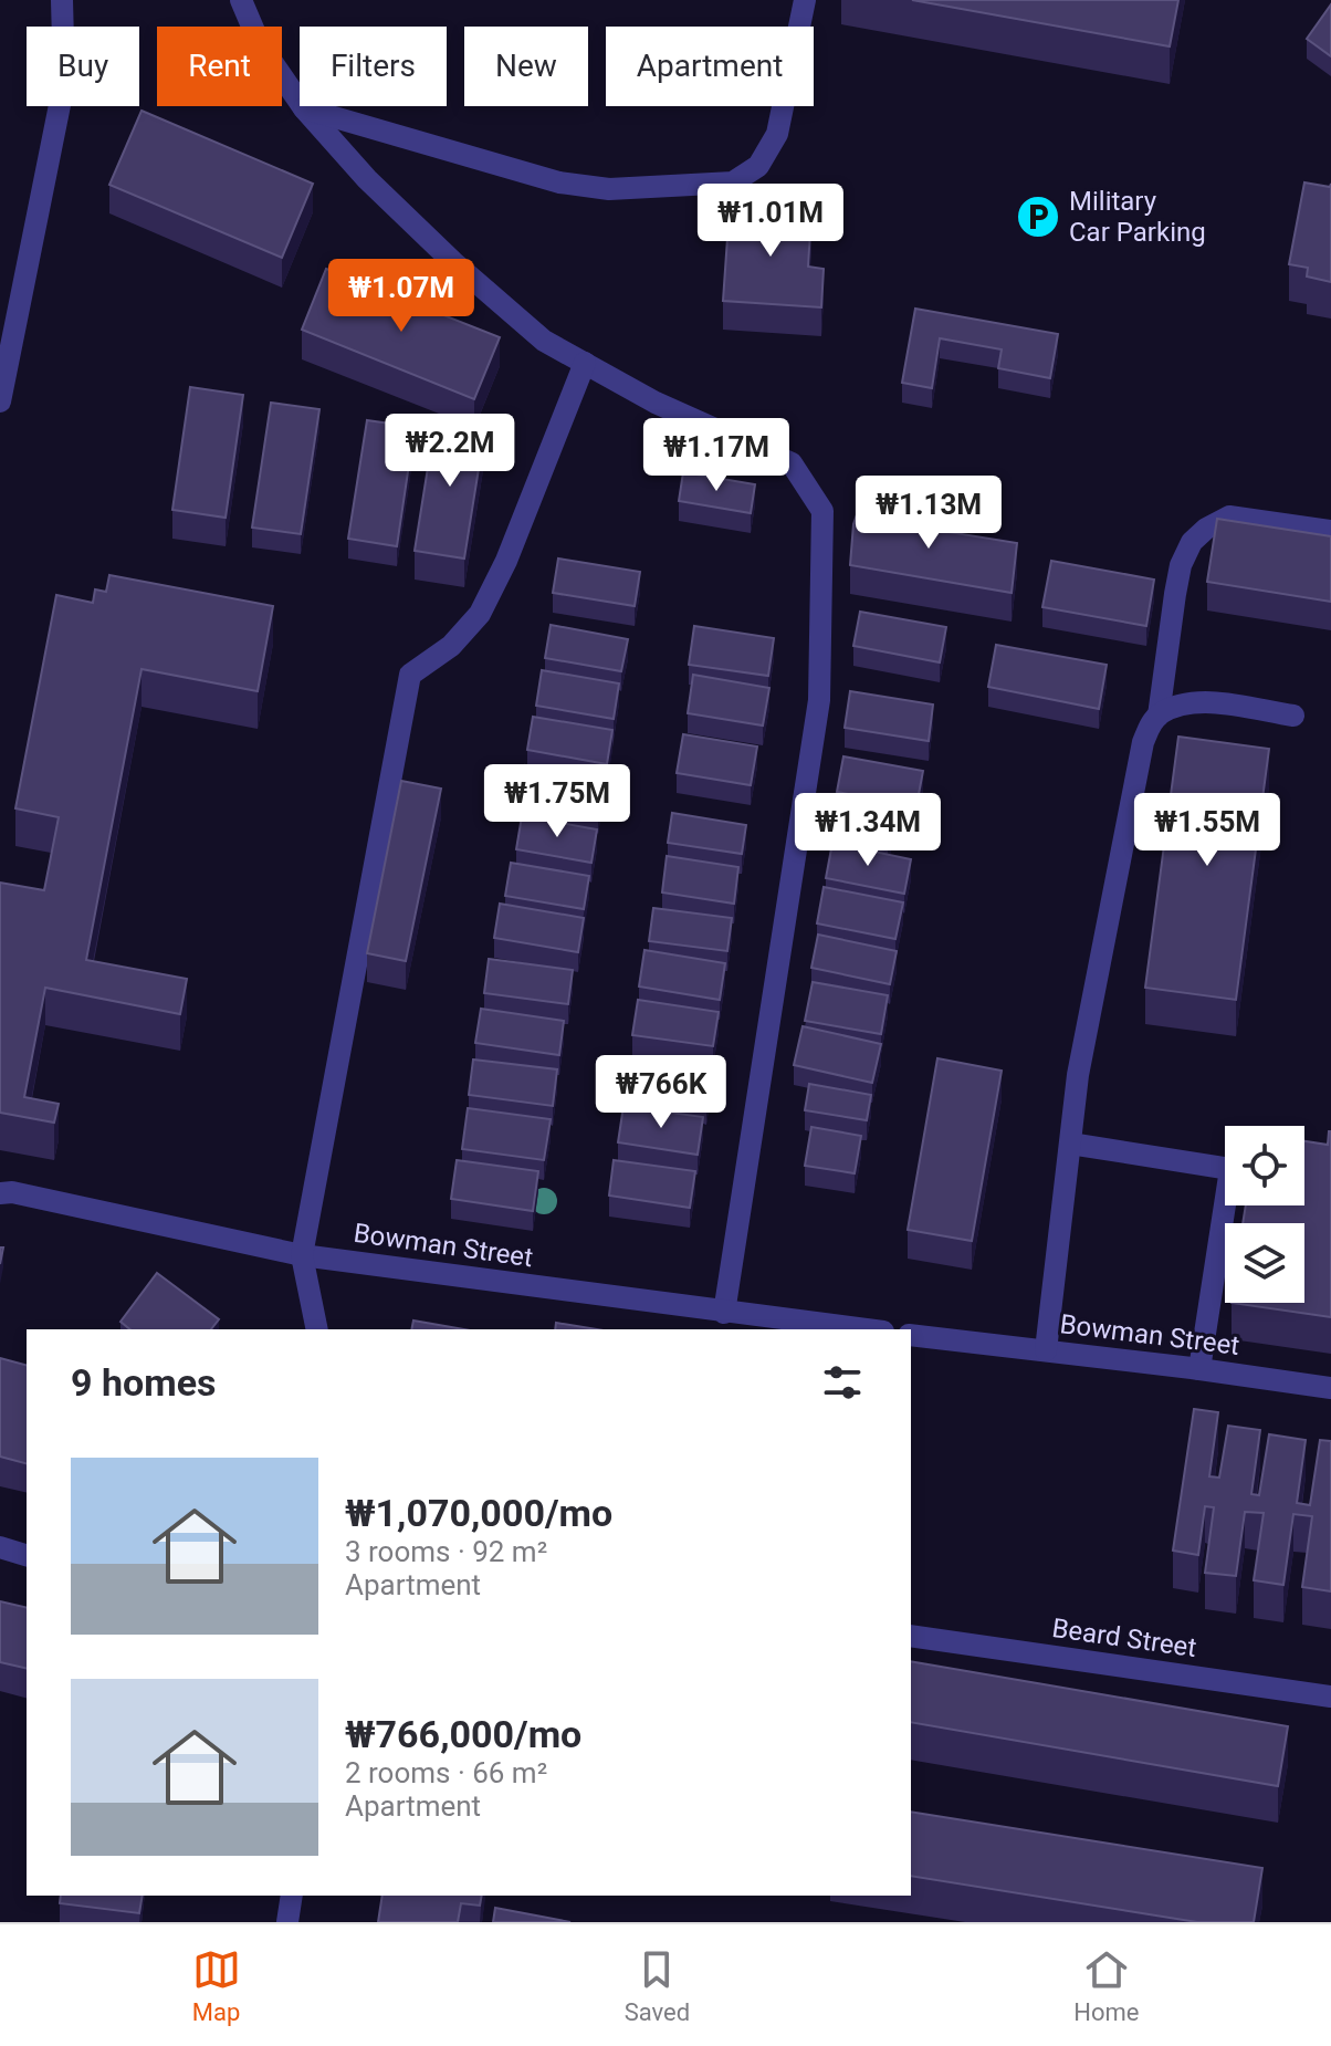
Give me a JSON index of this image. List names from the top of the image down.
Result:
{
  "streets": {
    "street": ["Bowman Street", "Beard Street"]
  },
  "places": {
    "parking": ["Military Car Parking"]
  },
  "page": {
    "chip": [
      "Buy",
      "Rent",
      "Filters",
      "New",
      "Apartment"
    ],
    "price": [
      "₩1.01M",
      "₩1.07M",
      "₩2.2M",
      "₩1.17M",
      "₩1.13M",
      "₩1.75M",
      "₩1.34M",
      "₩1.55M",
      "₩766K"
    ],
    "heading": "9 homes",
    "list": [
      {
        "name": "₩1,070,000/mo",
        "note": "3 rooms · 92 m² · Apartment"
      },
      {
        "name": "₩766,000/mo",
        "note": "2 rooms · 66 m² · Apartment"
      }
    ],
    "tabs": ["Map", "Saved", "Home"]
  }
}
